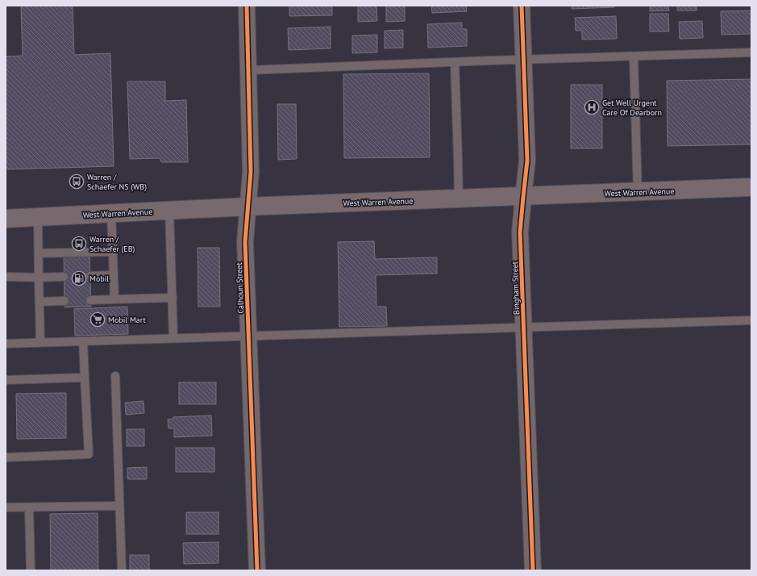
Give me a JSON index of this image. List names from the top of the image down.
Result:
{
  "streets": {
    "main road": ["West Warren Avenue"],
    "street": ["Calhoun Street", "Bingham Street"]
  },
  "crossings": [
    ["West Warren Avenue", "Calhoun Street"],
    ["West Warren Avenue", "Bingham Street"]
  ],
  "places": {
    "hospital": ["Get Well Urgent Care Of Dearborn"],
    "bus stop": ["Warren / Schaefer NS (WB)", "Warren / Schaefer (EB)"],
    "fuel station": ["Mobil"],
    "supermarket": ["Mobil Mart"]
  }
}
